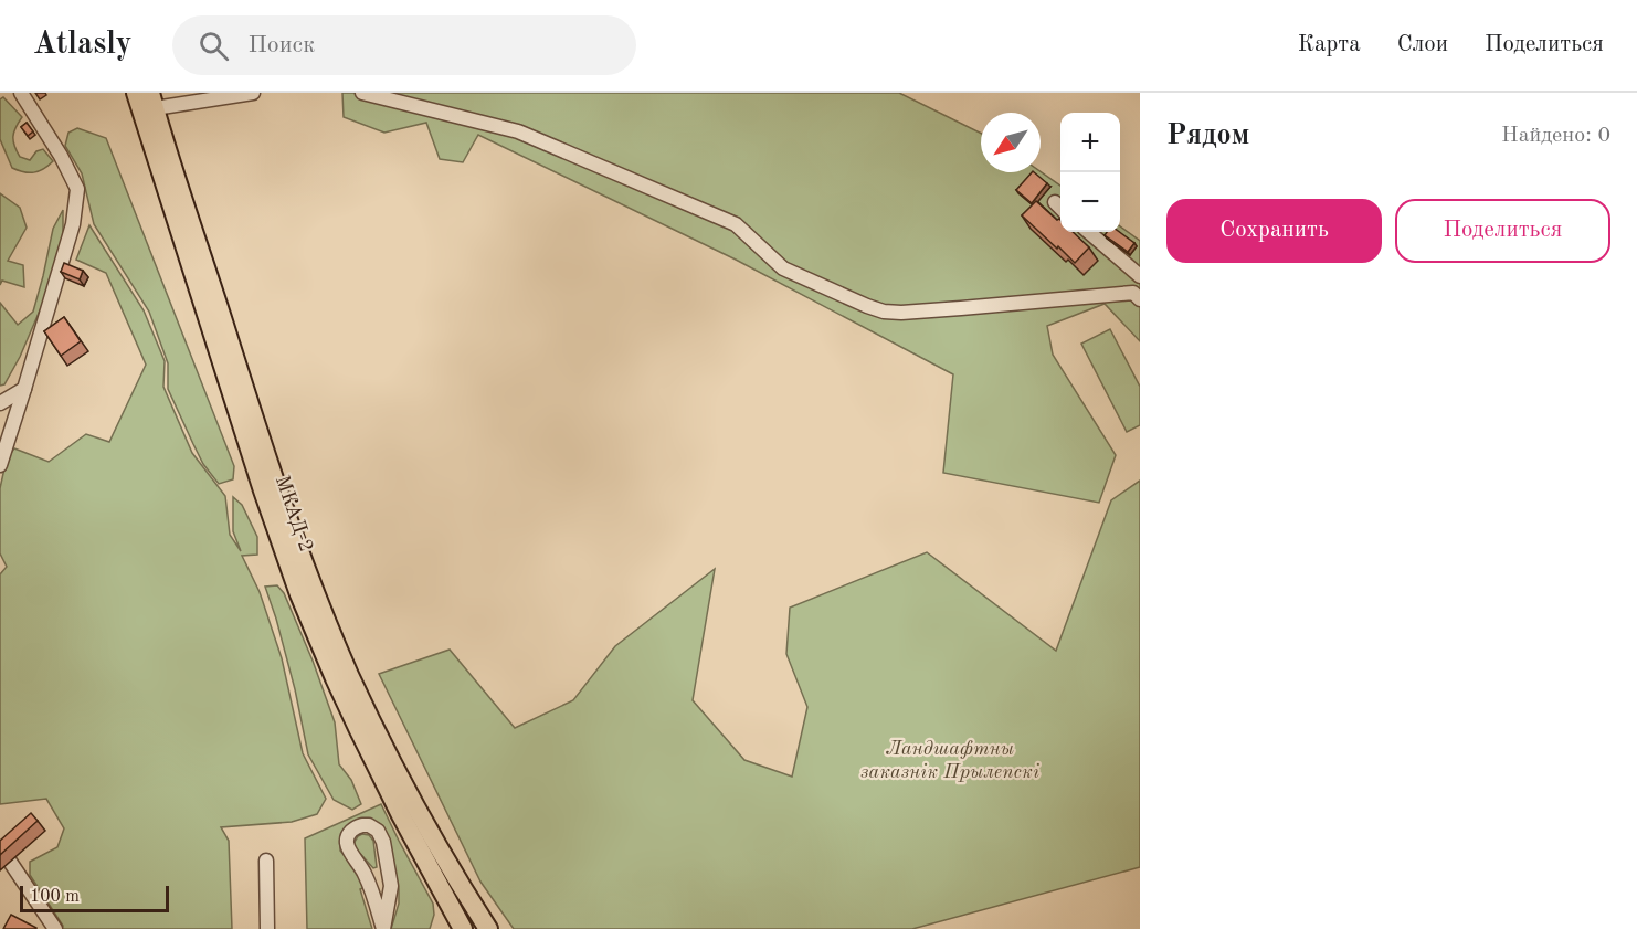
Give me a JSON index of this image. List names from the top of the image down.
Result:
{
  "streets": {
    "highway": ["МКАД-2"]
  },
  "parks": ["Ландшафтны заказнік Прылепскі"],
  "scale_bar": "100 m",
  "north": "bottom left",
  "page": {
    "header": "Atlasly",
    "search": "Поиск",
    "nav": ["Карта", "Слои", "Поделиться"],
    "heading": ["Рядом", "Найдено: 0"],
    "map_buttons": ["+", "−"],
    "buttons": ["Сохранить", "Поделиться"],
    "scale": "100 m"
  }
}
